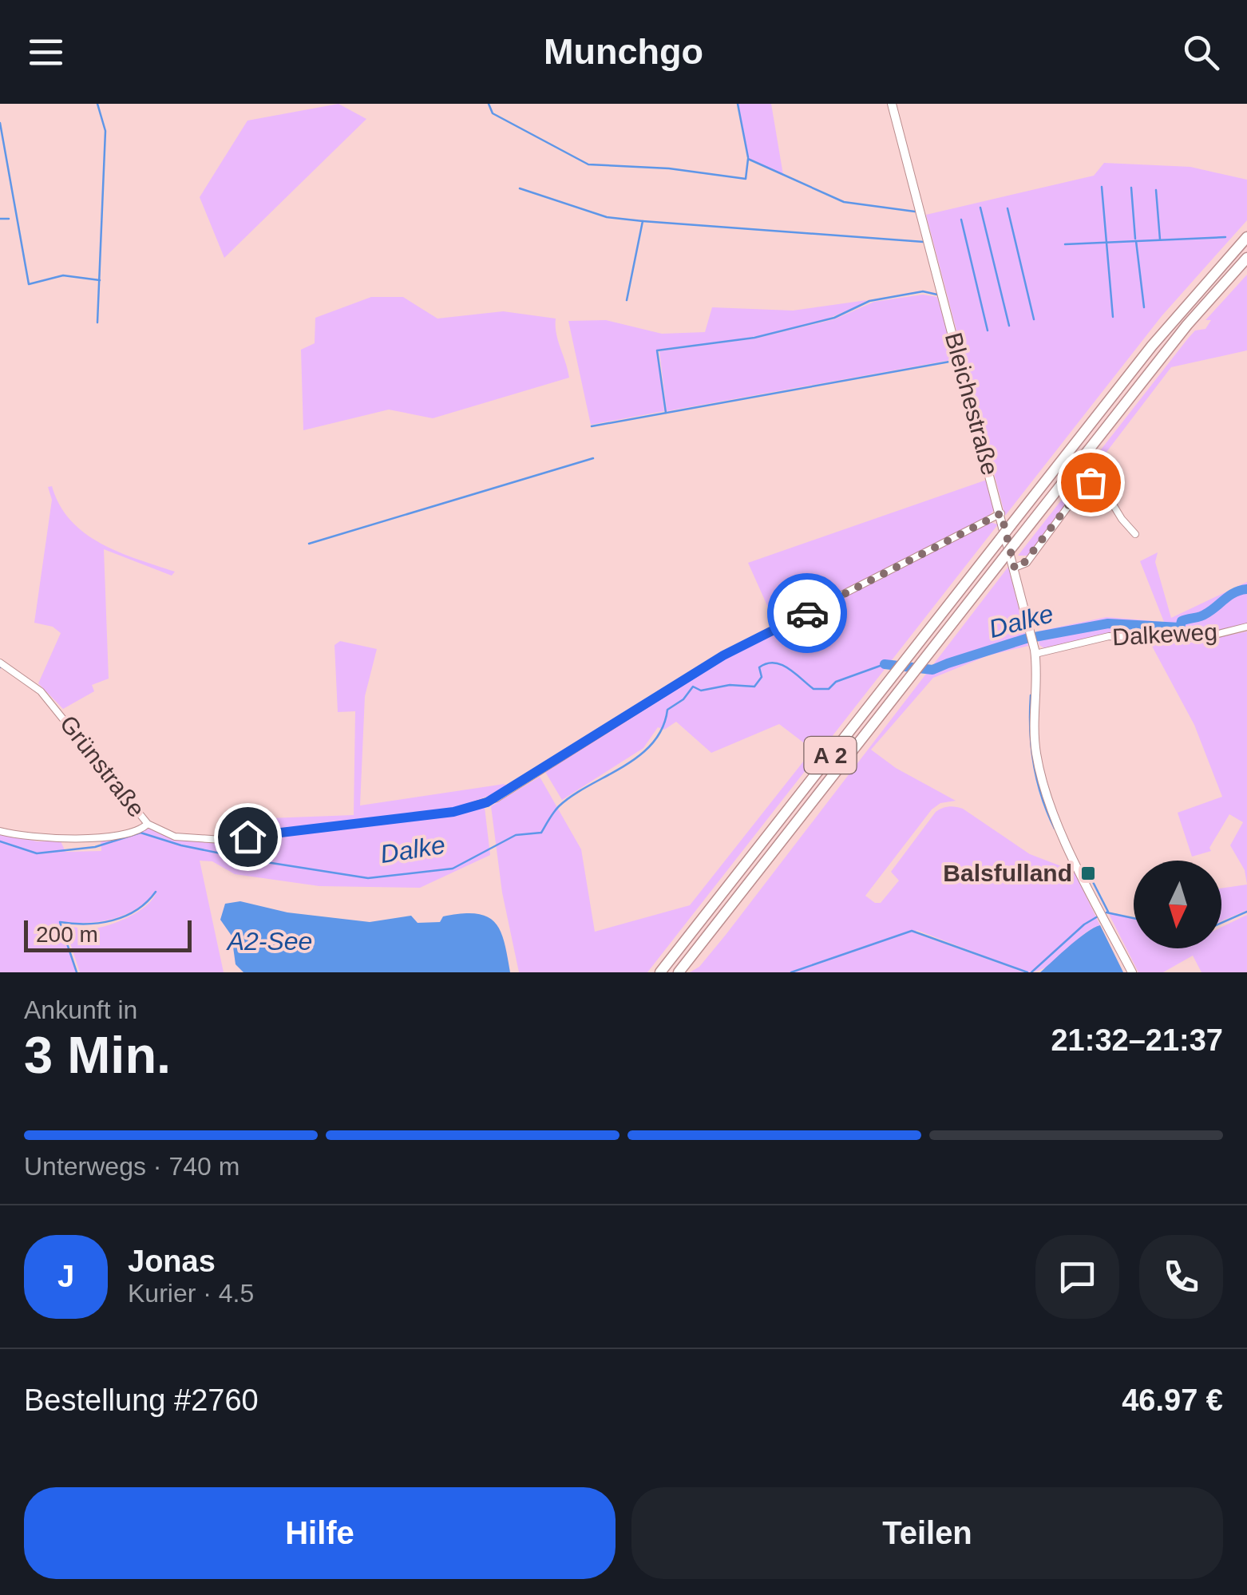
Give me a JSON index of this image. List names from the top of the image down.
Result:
{
  "streets": {
    "highway": ["A 2"],
    "street": ["Bleichestraße", "Dalkeweg", "Grünstraße"]
  },
  "crossings": [
    ["Bleichestraße", "Dalkeweg"],
    ["Bleichestraße", "Grünstraße"]
  ],
  "water": ["Dalke", "A2-See"],
  "places": {
    "transit": ["Balsfulland"]
  },
  "scale_bar": "200 m",
  "north": "bottom",
  "page": {
    "header": "Munchgo",
    "scale": "200 m",
    "heading": ["3 Min.", "Ankunft in", "21:32–21:37"],
    "panel": [
      "Jonas",
      "Kurier · 4.5",
      "Bestellung #2760",
      "46.97 €"
    ],
    "bar": "Unterwegs · 740 m",
    "round": "J",
    "buttons": ["Hilfe", "Teilen"]
  }
}
